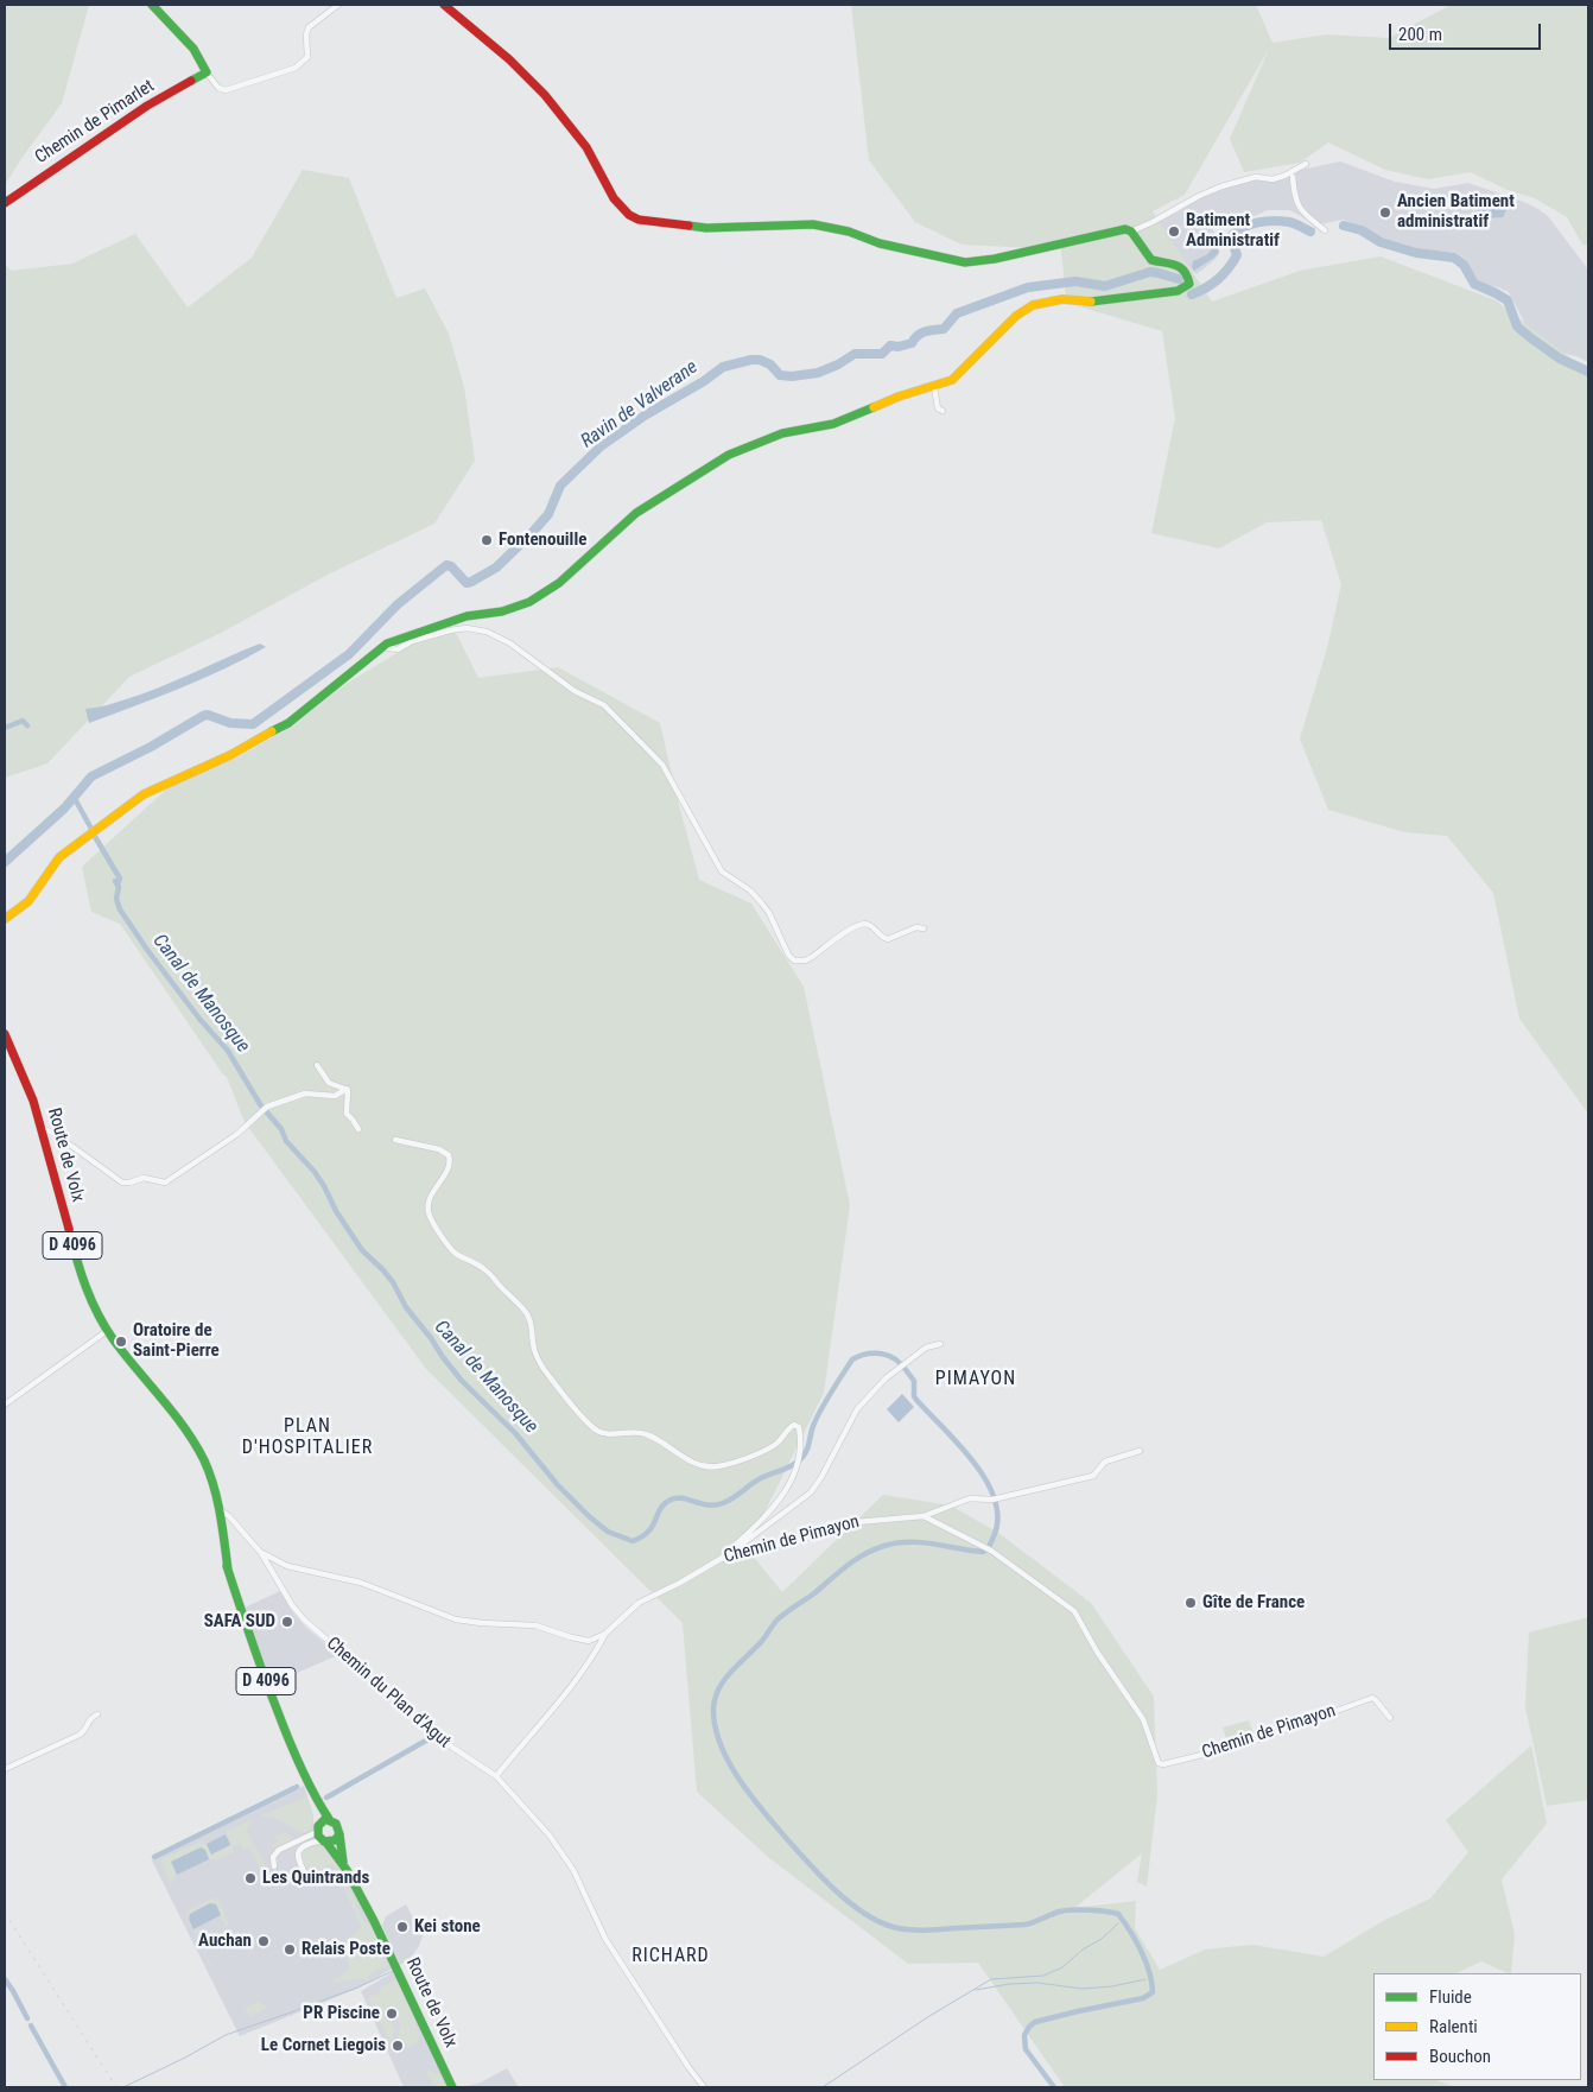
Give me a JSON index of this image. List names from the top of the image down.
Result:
{
  "streets": {
    "street": [
      "Chemin de Pimarlet",
      "Route de Volx",
      "D 4096",
      "Chemin de Pimayon",
      "Chemin du Plan d'Agut"
    ]
  },
  "crossings": [
    ["Chemin de Pimayon", "Chemin du Plan d'Agut"]
  ],
  "districts": ["PIMAYON", "PLAN D'HOSPITALIER", "RICHARD"],
  "water": ["Ravin de Valverane", "Canal de Manosque"],
  "places": [
    "Ancien Batiment administratif",
    "Batiment Administratif",
    "Fontenouille",
    "Oratoire de Saint-Pierre",
    "Gîte de France",
    "SAFA SUD",
    "Les Quintrands",
    "Kei stone",
    "Auchan",
    "Relais Poste",
    "PR Piscine",
    "Le Cornet Liegois"
  ],
  "legend": ["Fluide", "Ralenti", "Bouchon"],
  "scale_bar": "200 m"
}
